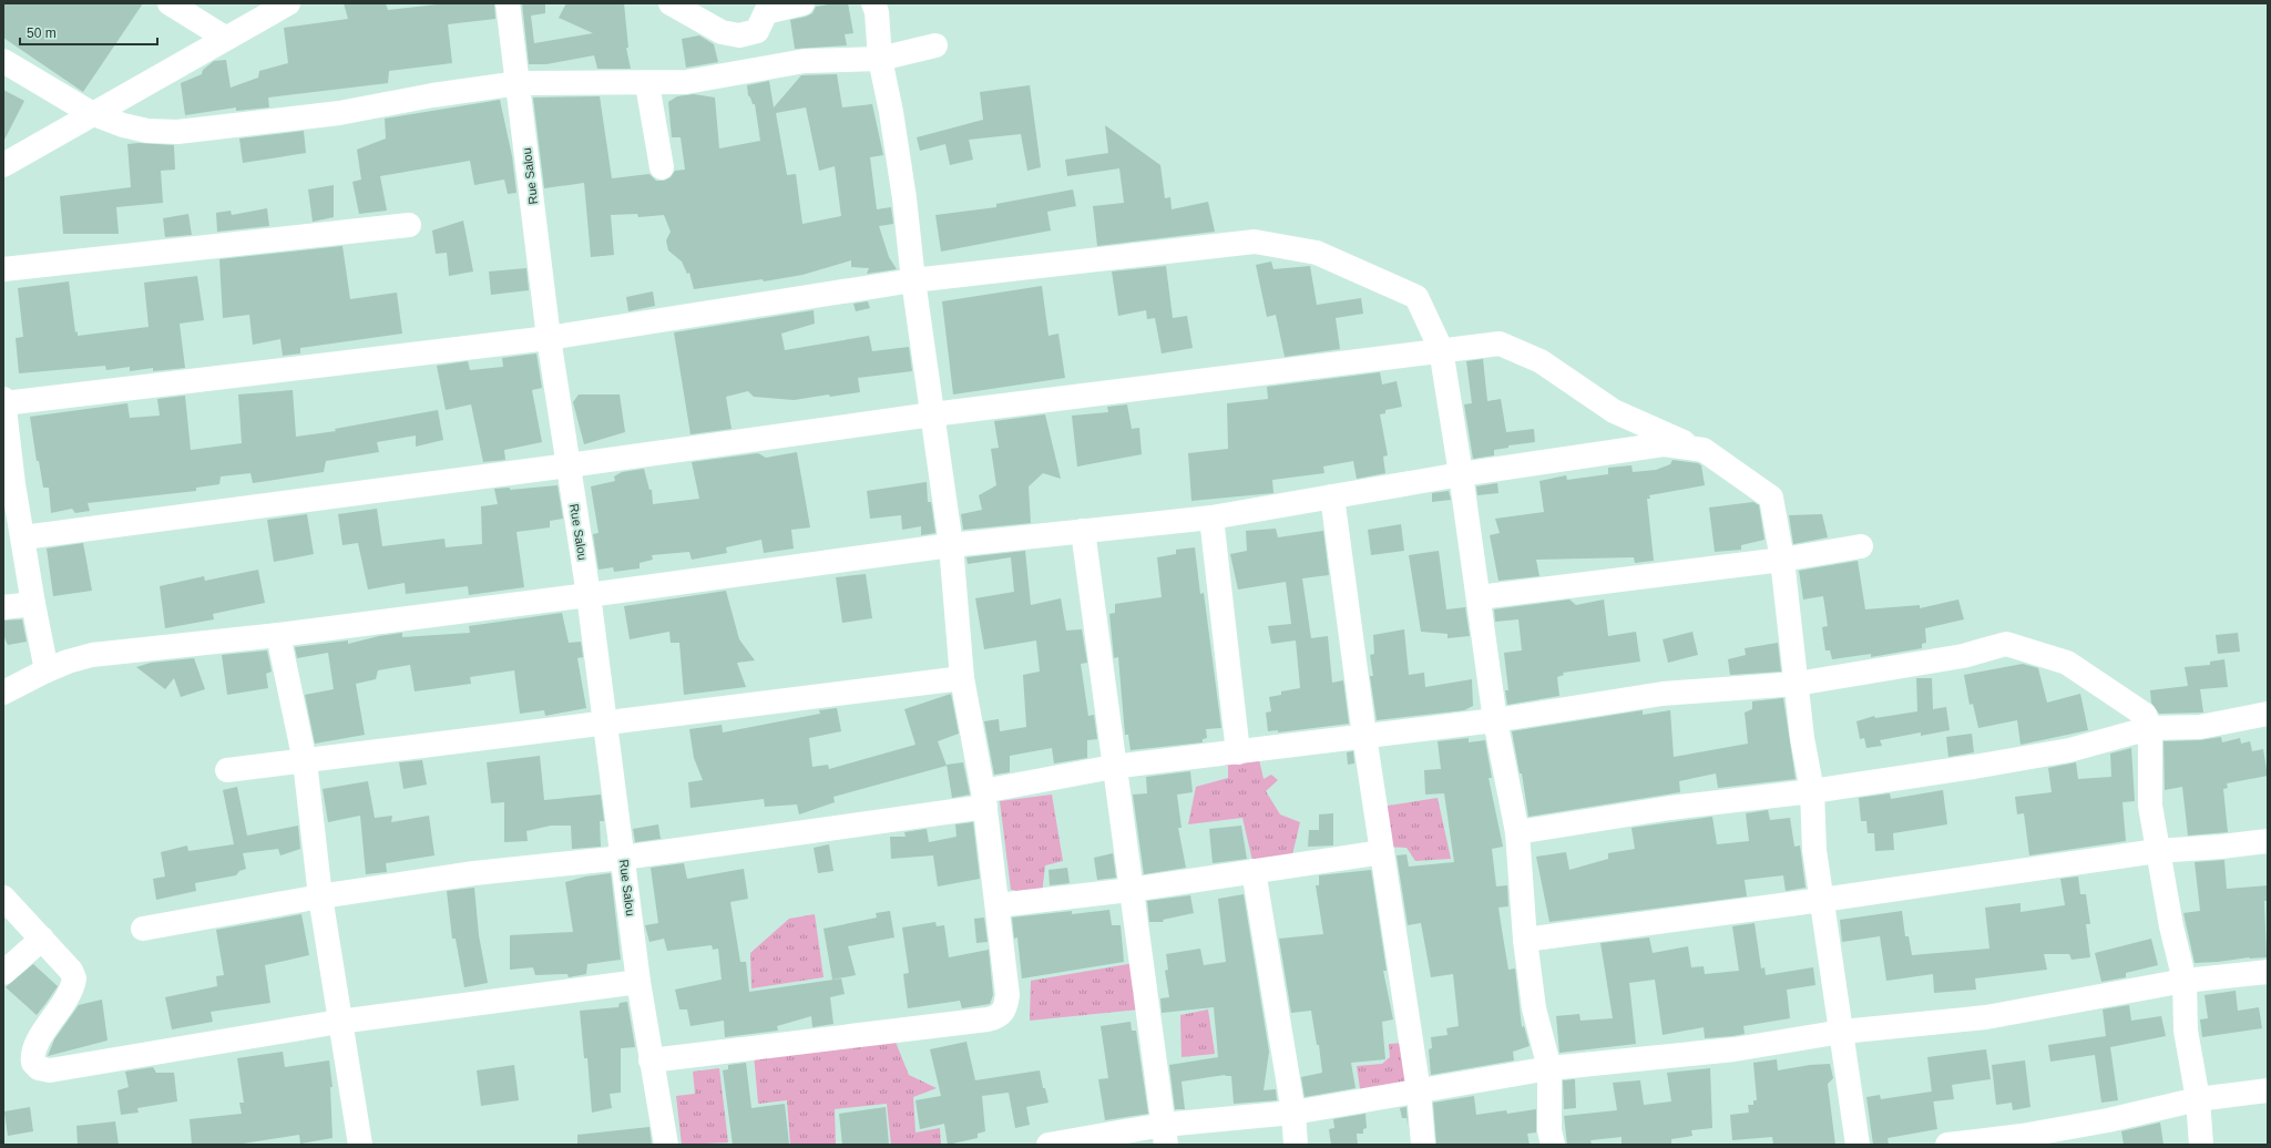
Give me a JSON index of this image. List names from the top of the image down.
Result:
{
  "streets": {
    "street": ["Rue Salou"]
  },
  "scale_bar": "50 m"
}
